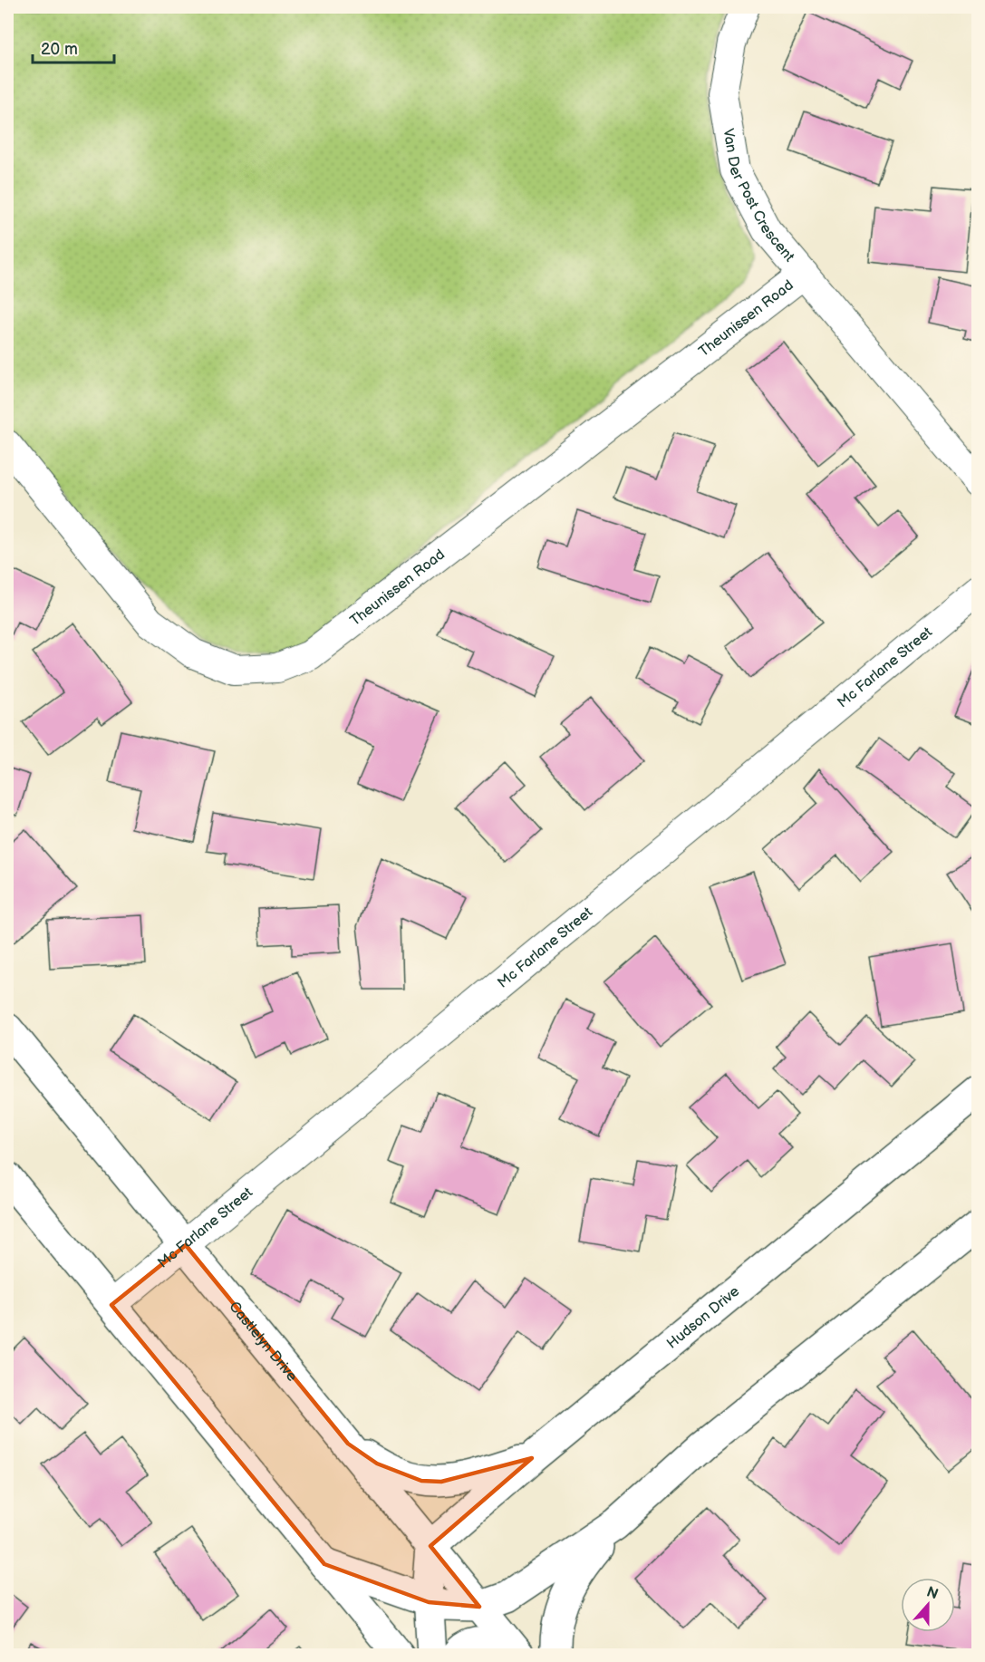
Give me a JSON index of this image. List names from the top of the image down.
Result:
{
  "streets": {
    "street": [
      "Van Der Post Crescent",
      "Theunissen Road",
      "Mc Farlane Street",
      "Hudson Drive",
      "Castlelyn Drive"
    ]
  },
  "crossings": [
    ["Van Der Post Crescent", "Theunissen Road"],
    ["Mc Farlane Street", "Castlelyn Drive"],
    ["Hudson Drive", "Castlelyn Drive"]
  ],
  "scale_bar": "20 m",
  "north": "top"
}
